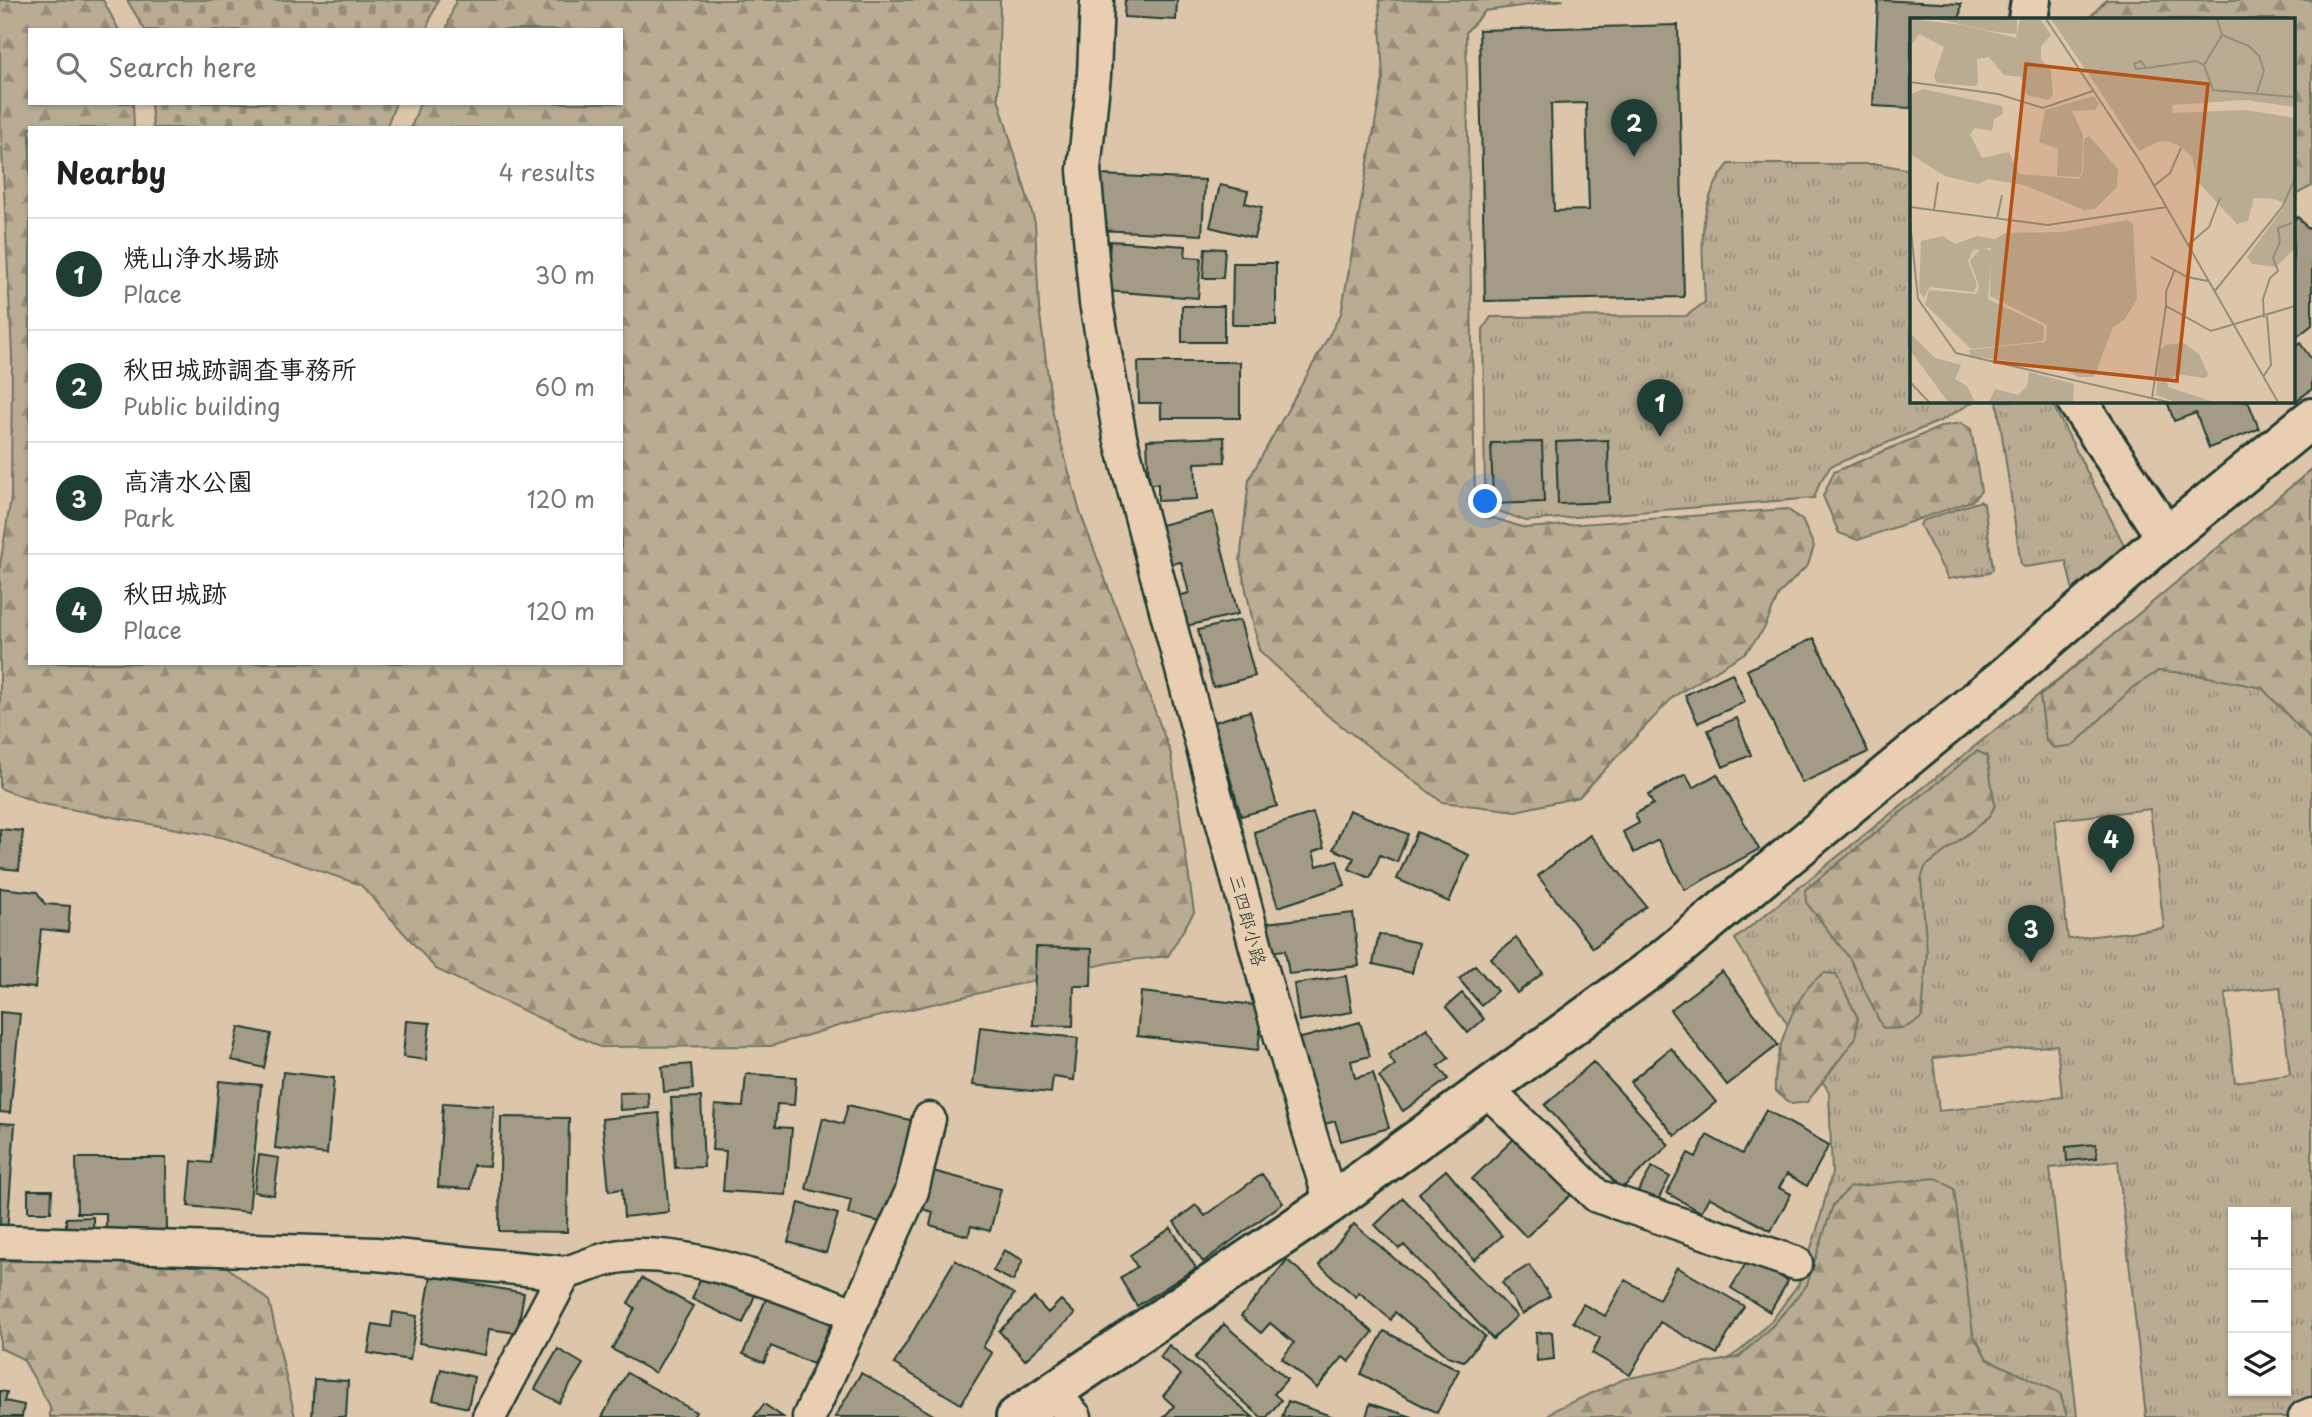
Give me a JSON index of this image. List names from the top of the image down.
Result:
{
  "streets": {
    "street": ["三四郎小路"]
  },
  "page": {
    "search": "Search here",
    "pins": [
      "2",
      "1",
      "4",
      "3"
    ],
    "heading": ["Nearby", "4 results"],
    "list": [
      {
        "mark": "1",
        "name": "焼山浄水場跡",
        "note": "Place",
        "value": "30 m"
      },
      {
        "mark": "2",
        "name": "秋田城跡調査事務所",
        "note": "Public building",
        "value": "60 m"
      },
      {
        "mark": "3",
        "name": "高清水公園",
        "note": "Park",
        "value": "120 m"
      },
      {
        "mark": "4",
        "name": "秋田城跡",
        "note": "Place",
        "value": "120 m"
      }
    ],
    "map_buttons": ["+", "−"]
  }
}
